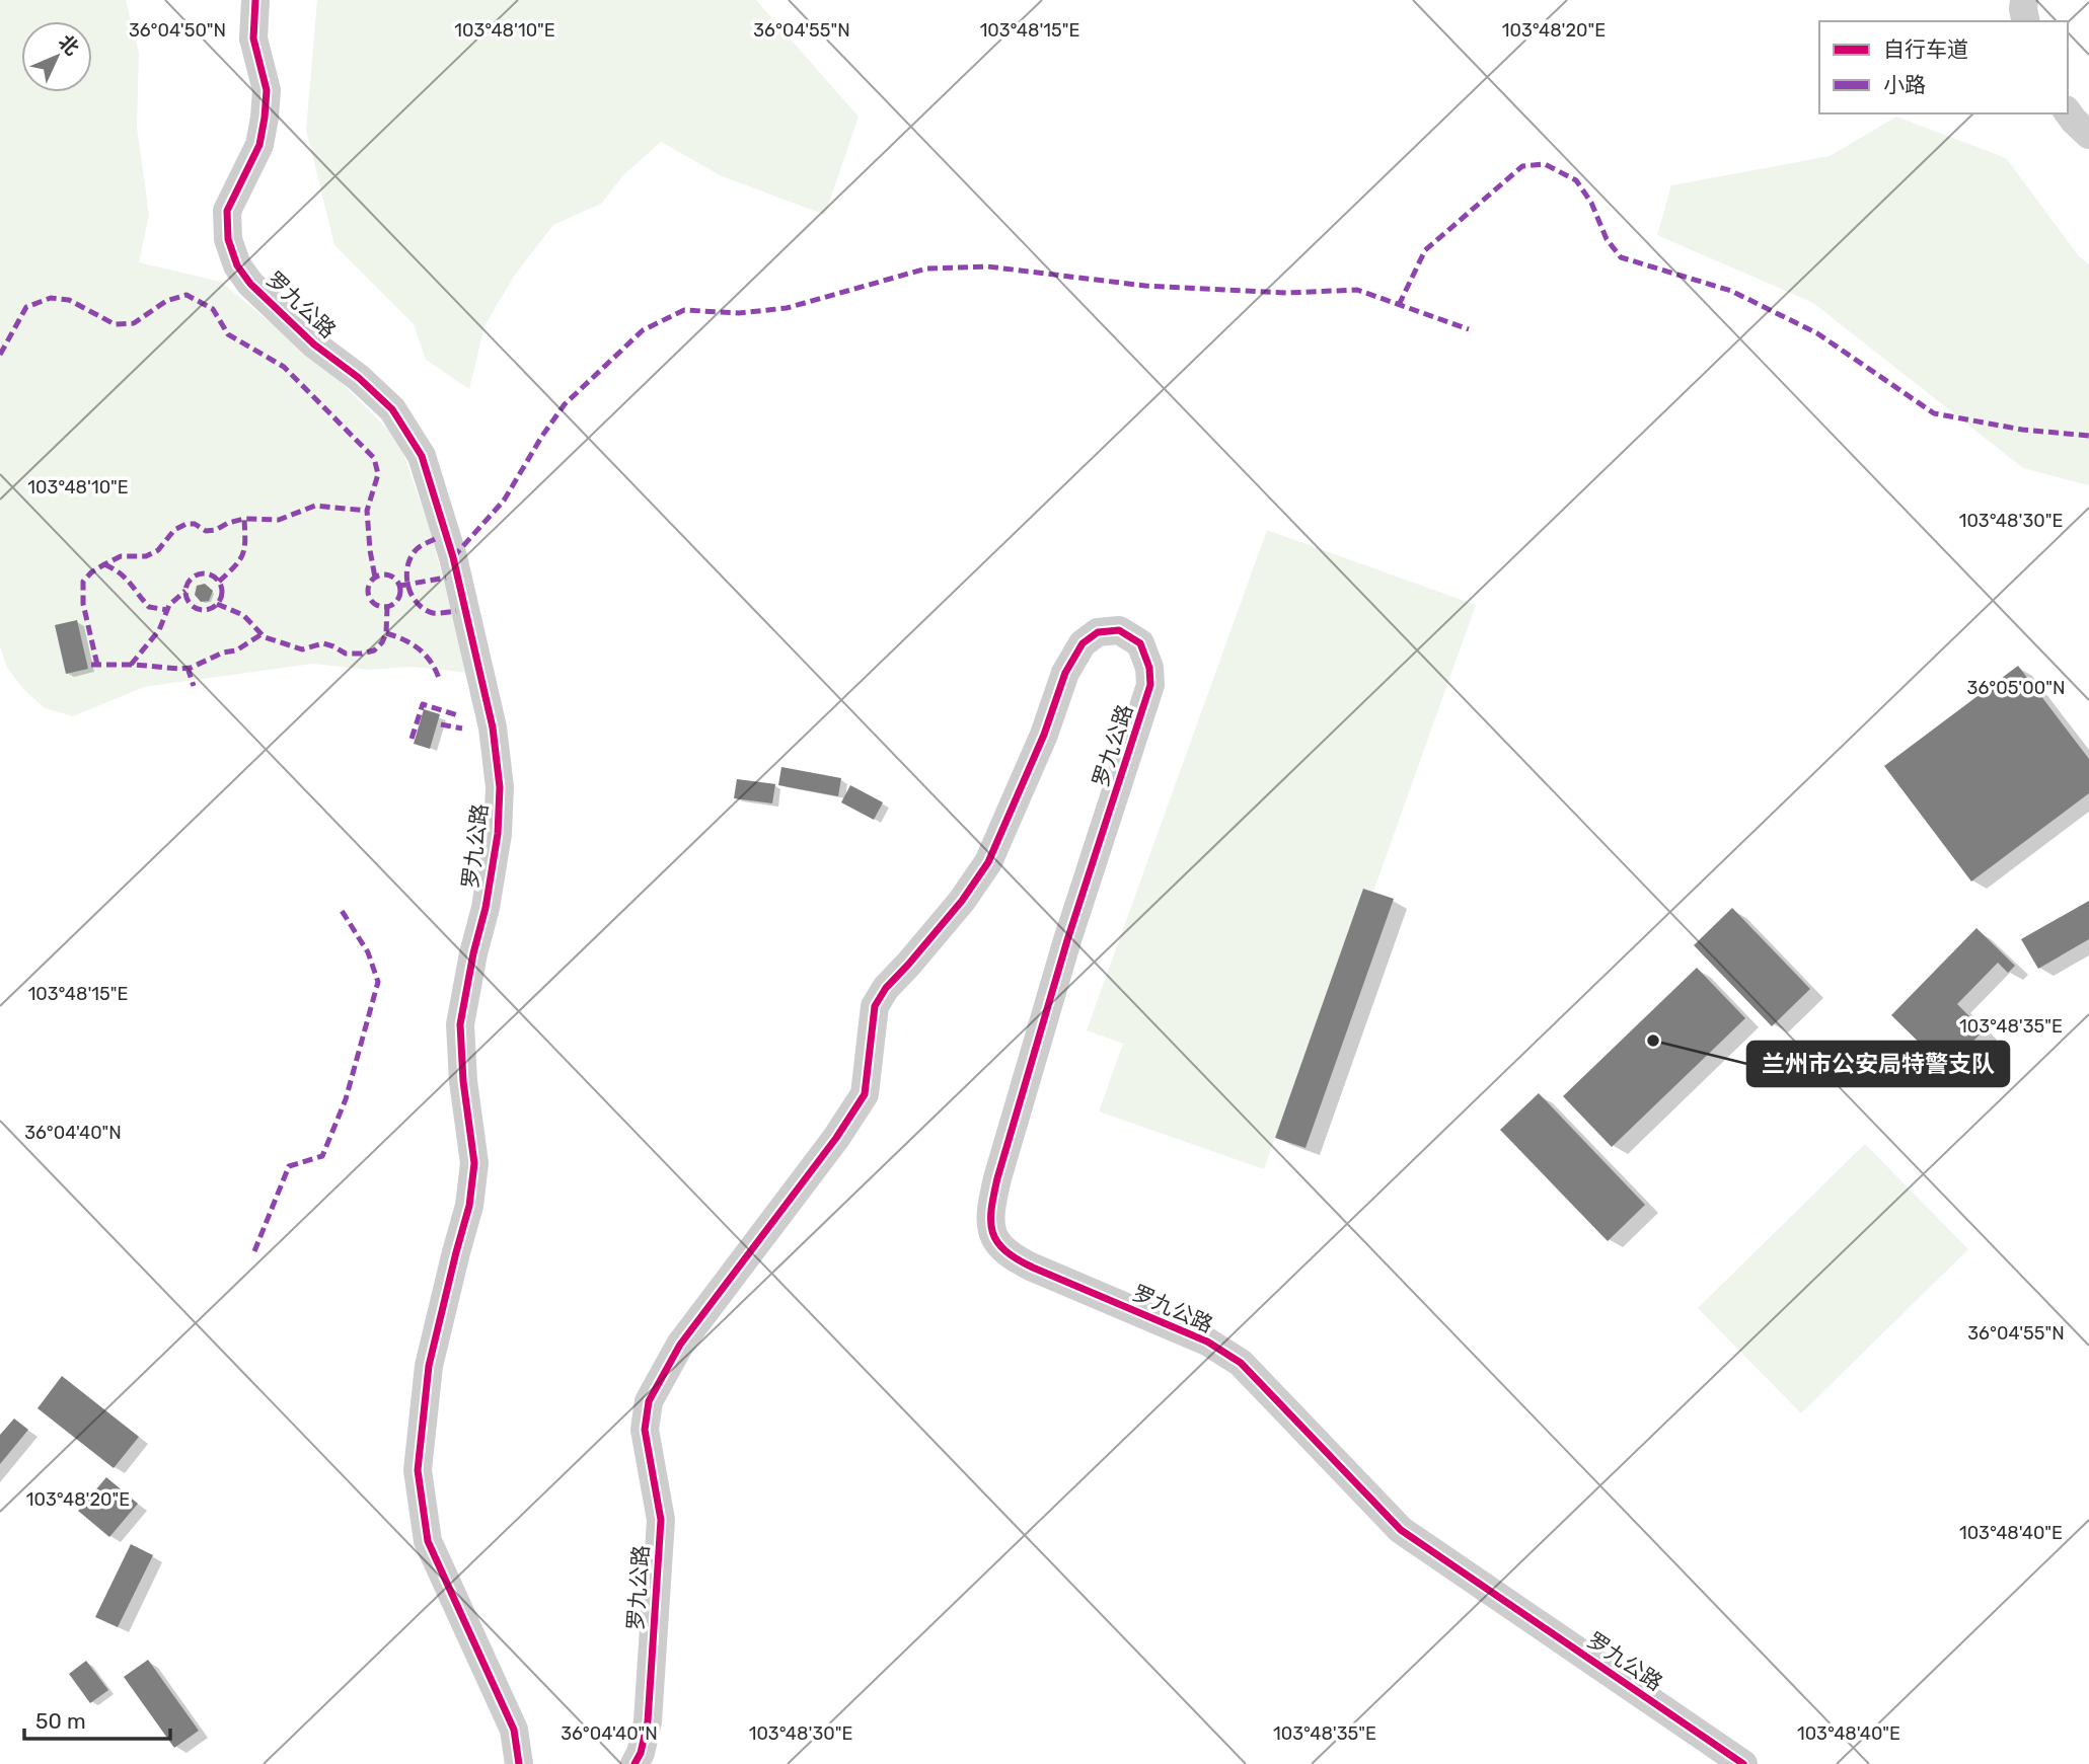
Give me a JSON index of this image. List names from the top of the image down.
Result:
{
  "streets": {
    "street": ["罗九公路"]
  },
  "places": ["兰州市公安局特警支队"],
  "legend": ["自行车道", "小路"],
  "scale_bar": "50 m",
  "north": "top right",
  "coordinates": [
    "103°48'10\"E",
    "103°48'15\"E",
    "103°48'20\"E",
    "36°04'50\"N",
    "36°04'55\"N",
    "103°48'30\"E",
    "36°05'00\"N",
    "103°48'35\"E",
    "36°04'40\"N",
    "103°48'40\"E"
  ]
}
